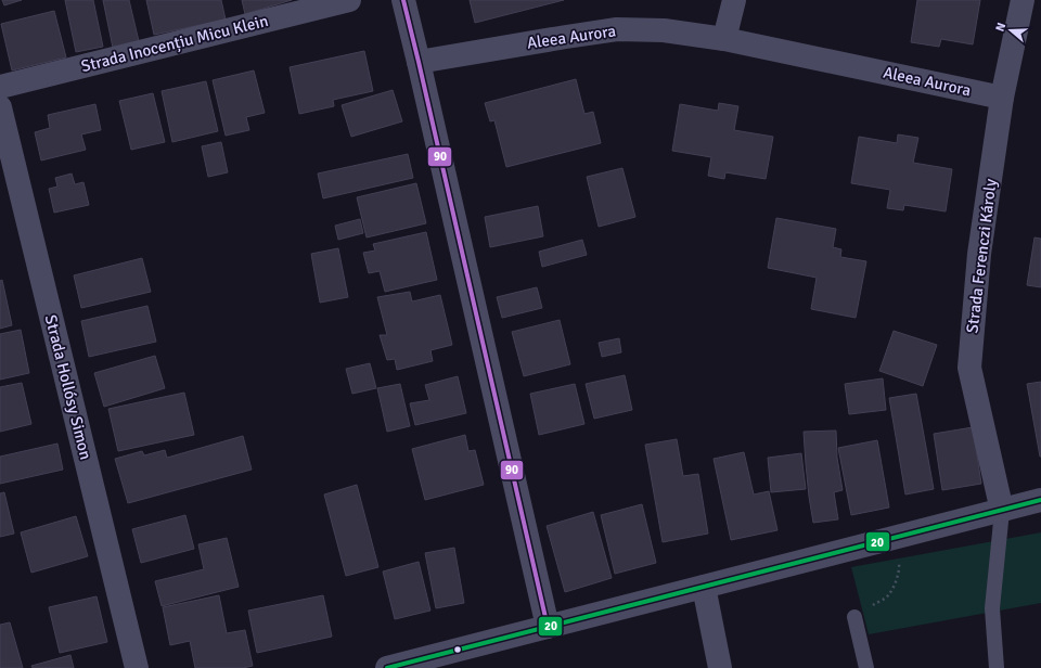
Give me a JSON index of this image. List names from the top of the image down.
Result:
{
  "streets": {
    "street": [
      "Aleea Aurora",
      "Strada Inocențiu Micu Klein",
      "Strada Ferenczi Károly",
      "Strada Hollósy Simon"
    ]
  },
  "crossings": [
    ["Aleea Aurora", "Strada Ferenczi Károly"]
  ],
  "lines": ["transit line 90", "transit line 20"],
  "north": "left"
}
